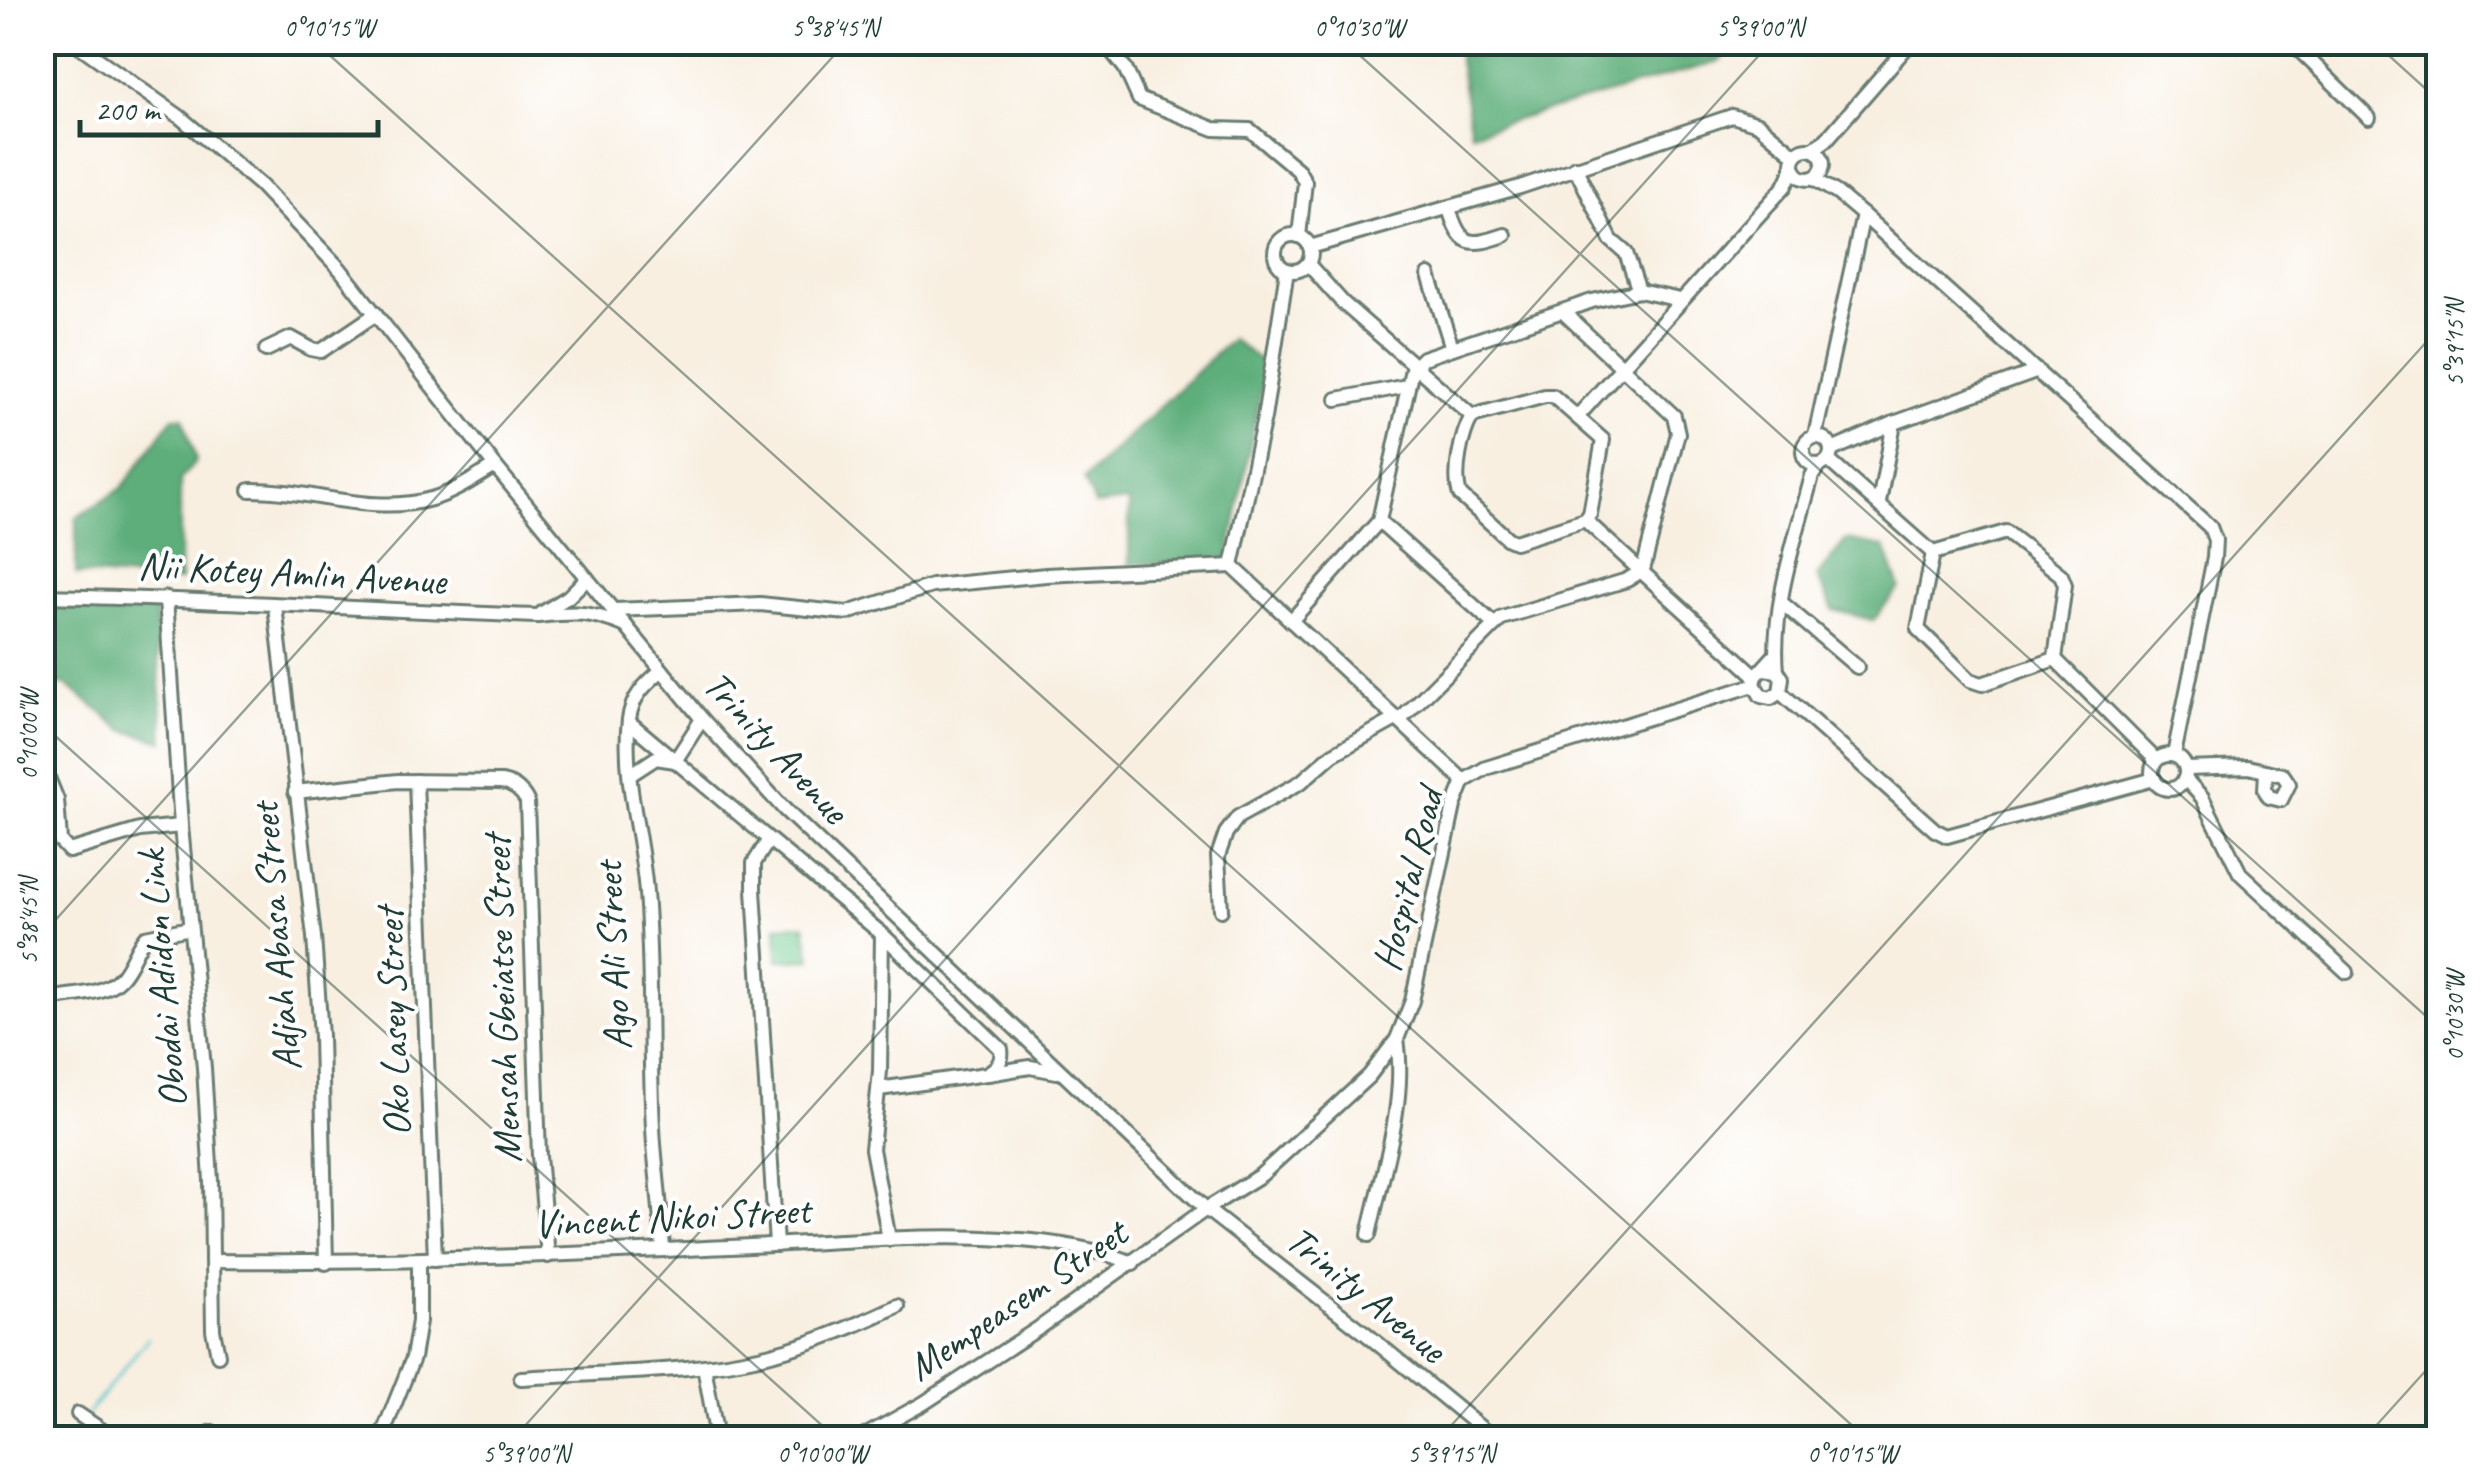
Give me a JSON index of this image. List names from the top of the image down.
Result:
{
  "streets": {
    "street": [
      "Nii Kotey Amlin Avenue",
      "Trinity Avenue",
      "Hospital Road",
      "Adjah Abasa Street",
      "Ago Ali Street",
      "Obodai Adidon Link",
      "Mensah Gbeiatse Street",
      "Oko Lasey Street",
      "Vincent Nikoi Street",
      "Mempeasem Street"
    ]
  },
  "crossings": [
    ["Nii Kotey Amlin Avenue", "Trinity Avenue"],
    ["Nii Kotey Amlin Avenue", "Adjah Abasa Street"],
    ["Nii Kotey Amlin Avenue", "Obodai Adidon Link"],
    ["Trinity Avenue", "Hospital Road"],
    ["Trinity Avenue", "Ago Ali Street"],
    ["Trinity Avenue", "Mempeasem Street"],
    ["Hospital Road", "Mempeasem Street"],
    ["Adjah Abasa Street", "Mensah Gbeiatse Street"],
    ["Adjah Abasa Street", "Vincent Nikoi Street"],
    ["Ago Ali Street", "Vincent Nikoi Street"],
    ["Obodai Adidon Link", "Vincent Nikoi Street"],
    ["Mensah Gbeiatse Street", "Oko Lasey Street"],
    ["Mensah Gbeiatse Street", "Vincent Nikoi Street"],
    ["Oko Lasey Street", "Vincent Nikoi Street"],
    ["Vincent Nikoi Street", "Mempeasem Street"]
  ],
  "scale_bar": "200 m",
  "coordinates": [
    "0°10'15\"W",
    "5°38'45\"N",
    "0°10'30\"W",
    "5°39'00\"N",
    "5°39'15\"N",
    "0°10'00\"W"
  ]
}
